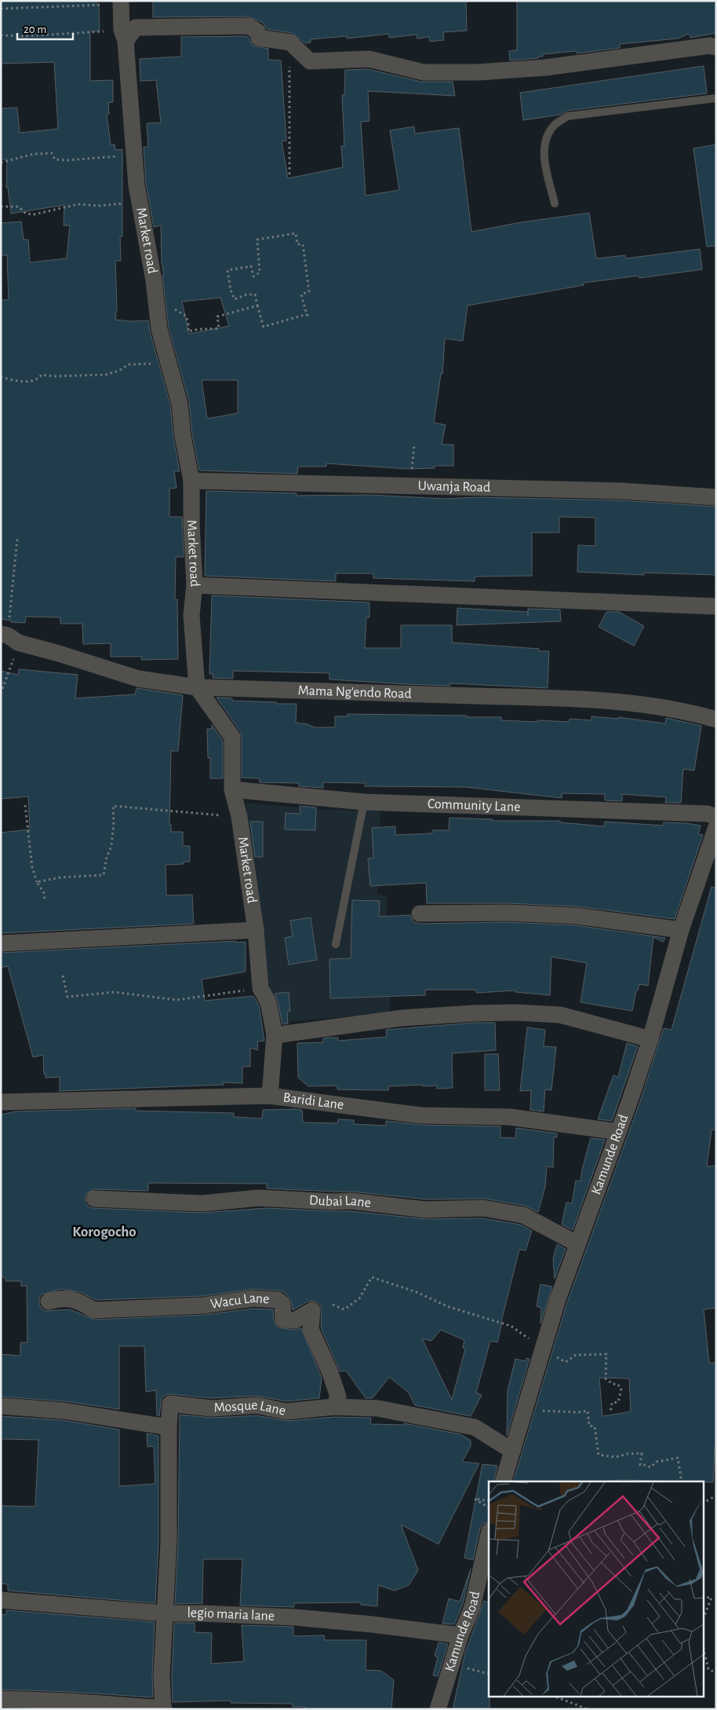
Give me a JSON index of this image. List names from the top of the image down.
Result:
{
  "streets": {
    "street": [
      "Market road",
      "Uwanja Road",
      "Mama Ng'endo Road",
      "Community Lane",
      "Baridi Lane",
      "Kamunde Road",
      "Dubai Lane",
      "Wacu Lane",
      "Mosque Lane",
      "legio maria lane"
    ]
  },
  "crossings": [
    ["Market road", "Uwanja Road"],
    ["Market road", "Mama Ng'endo Road"],
    ["Market road", "Community Lane"],
    ["Market road", "Baridi Lane"],
    ["Baridi Lane", "Kamunde Road"],
    ["Kamunde Road", "Dubai Lane"],
    ["Kamunde Road", "Mosque Lane"],
    ["Kamunde Road", "legio maria lane"],
    ["Wacu Lane", "Mosque Lane"]
  ],
  "districts": ["Korogocho"],
  "scale_bar": "20 m"
}
